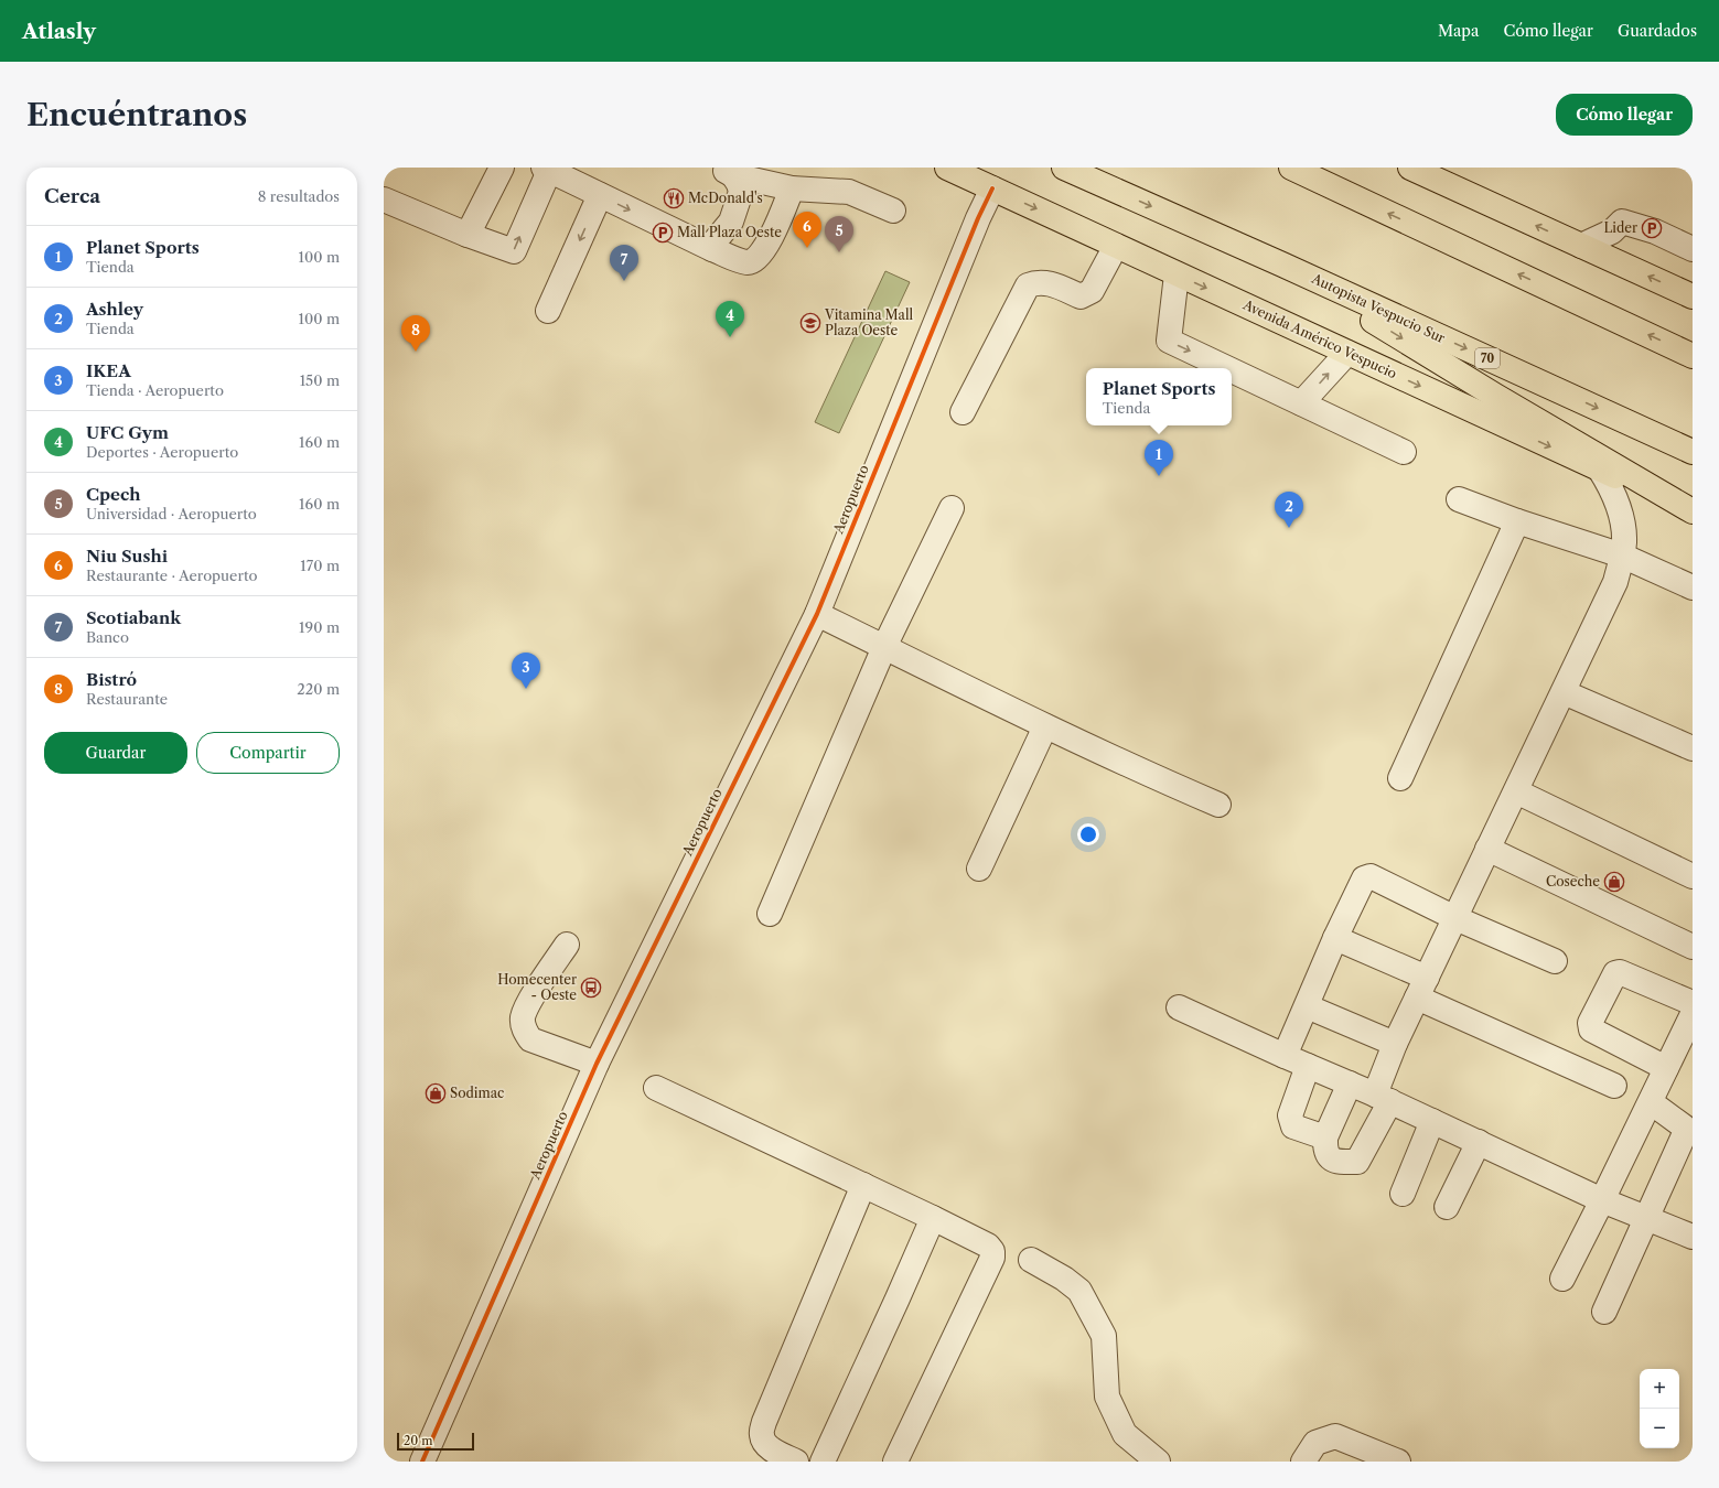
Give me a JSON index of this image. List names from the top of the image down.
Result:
{
  "streets": {
    "main road": ["Autopista Vespucio Sur", "Avenida Américo Vespucio", "70"],
    "street": ["Aeropuerto"]
  },
  "crossings": [
    ["Avenida Américo Vespucio", "Aeropuerto"]
  ],
  "places": {
    "restaurant": ["McDonald's"],
    "parking": ["Lider", "Mall Plaza Oeste"],
    "school or university": ["Vitamina Mall Plaza Oeste"],
    "shop": ["Coseche", "Sodimac"],
    "bus stop": ["Homecenter - Oeste"]
  },
  "scale_bar": "20 m",
  "page": {
    "header": "Atlasly",
    "nav": ["Mapa", "Cómo llegar", "Guardados"],
    "buttons": [
      "Cómo llegar",
      ["Guardar", "Compartir"]
    ],
    "title": "Encuéntranos",
    "heading": ["Cerca", "8 resultados"],
    "pins": [
      "6",
      "5",
      "7",
      "4",
      "8",
      "1",
      "2",
      "3"
    ],
    "list": [
      {
        "mark": "1",
        "name": "Planet Sports",
        "note": "Tienda",
        "value": "100 m"
      },
      {
        "mark": "2",
        "name": "Ashley",
        "note": "Tienda",
        "value": "100 m"
      },
      {
        "mark": "3",
        "name": "IKEA",
        "note": "Tienda · Aeropuerto",
        "value": "150 m"
      },
      {
        "mark": "4",
        "name": "UFC Gym",
        "note": "Deportes · Aeropuerto",
        "value": "160 m"
      },
      {
        "mark": "5",
        "name": "Cpech",
        "note": "Universidad · Aeropuerto",
        "value": "160 m"
      },
      {
        "mark": "6",
        "name": "Niu Sushi",
        "note": "Restaurante · Aeropuerto",
        "value": "170 m"
      },
      {
        "mark": "7",
        "name": "Scotiabank",
        "note": "Banco",
        "value": "190 m"
      },
      {
        "mark": "8",
        "name": "Bistró",
        "note": "Restaurante",
        "value": "220 m"
      }
    ],
    "popup": ["Planet Sports", "Tienda"],
    "map_buttons": ["+", "−"],
    "scale": "20 m"
  }
}
